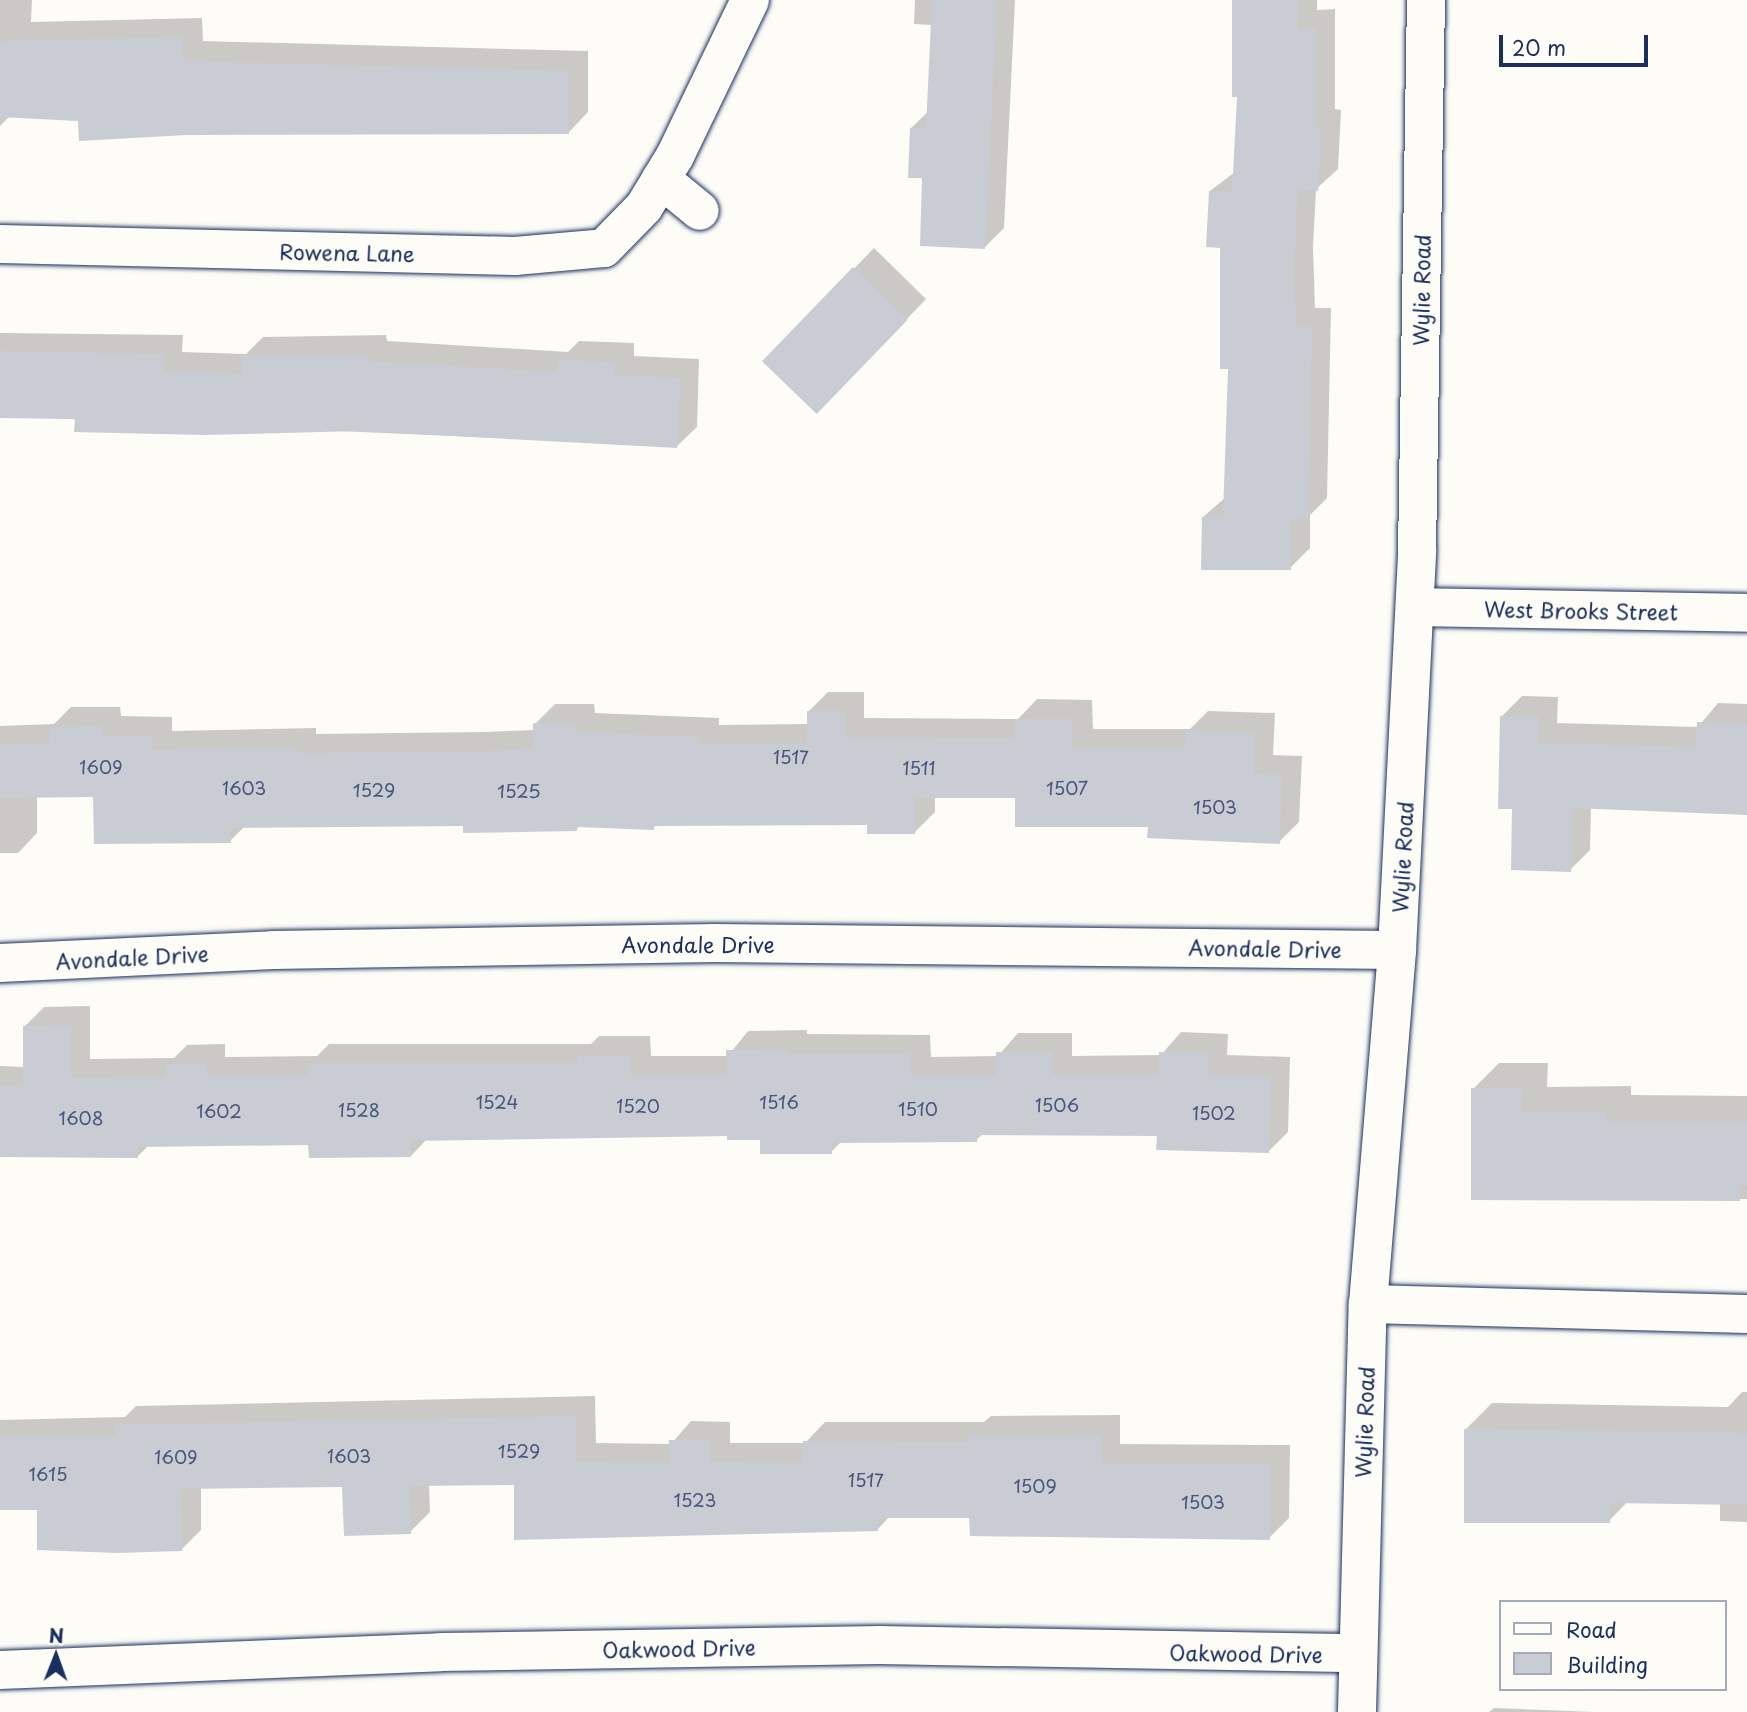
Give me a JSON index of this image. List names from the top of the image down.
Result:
{
  "streets": {
    "street": [
      "Rowena Lane",
      "Wylie Road",
      "West Brooks Street",
      "Avondale Drive",
      "Oakwood Drive"
    ]
  },
  "crossings": [
    ["Wylie Road", "West Brooks Street"],
    ["Wylie Road", "Avondale Drive"],
    ["Wylie Road", "Oakwood Drive"]
  ],
  "house_numbers": [
    "1517",
    "1609",
    "1511",
    "1603",
    "1507",
    "1529",
    "1525",
    "1503",
    "1524",
    "1516",
    "1506",
    "1520",
    "1510",
    "1528",
    "1602",
    "1502",
    "1608",
    "1529",
    "1603",
    "1609",
    "1615",
    "1517",
    "1509",
    "1523",
    "1503"
  ],
  "legend": ["Road", "Building"],
  "scale_bar": "20 m",
  "north": "top"
}
